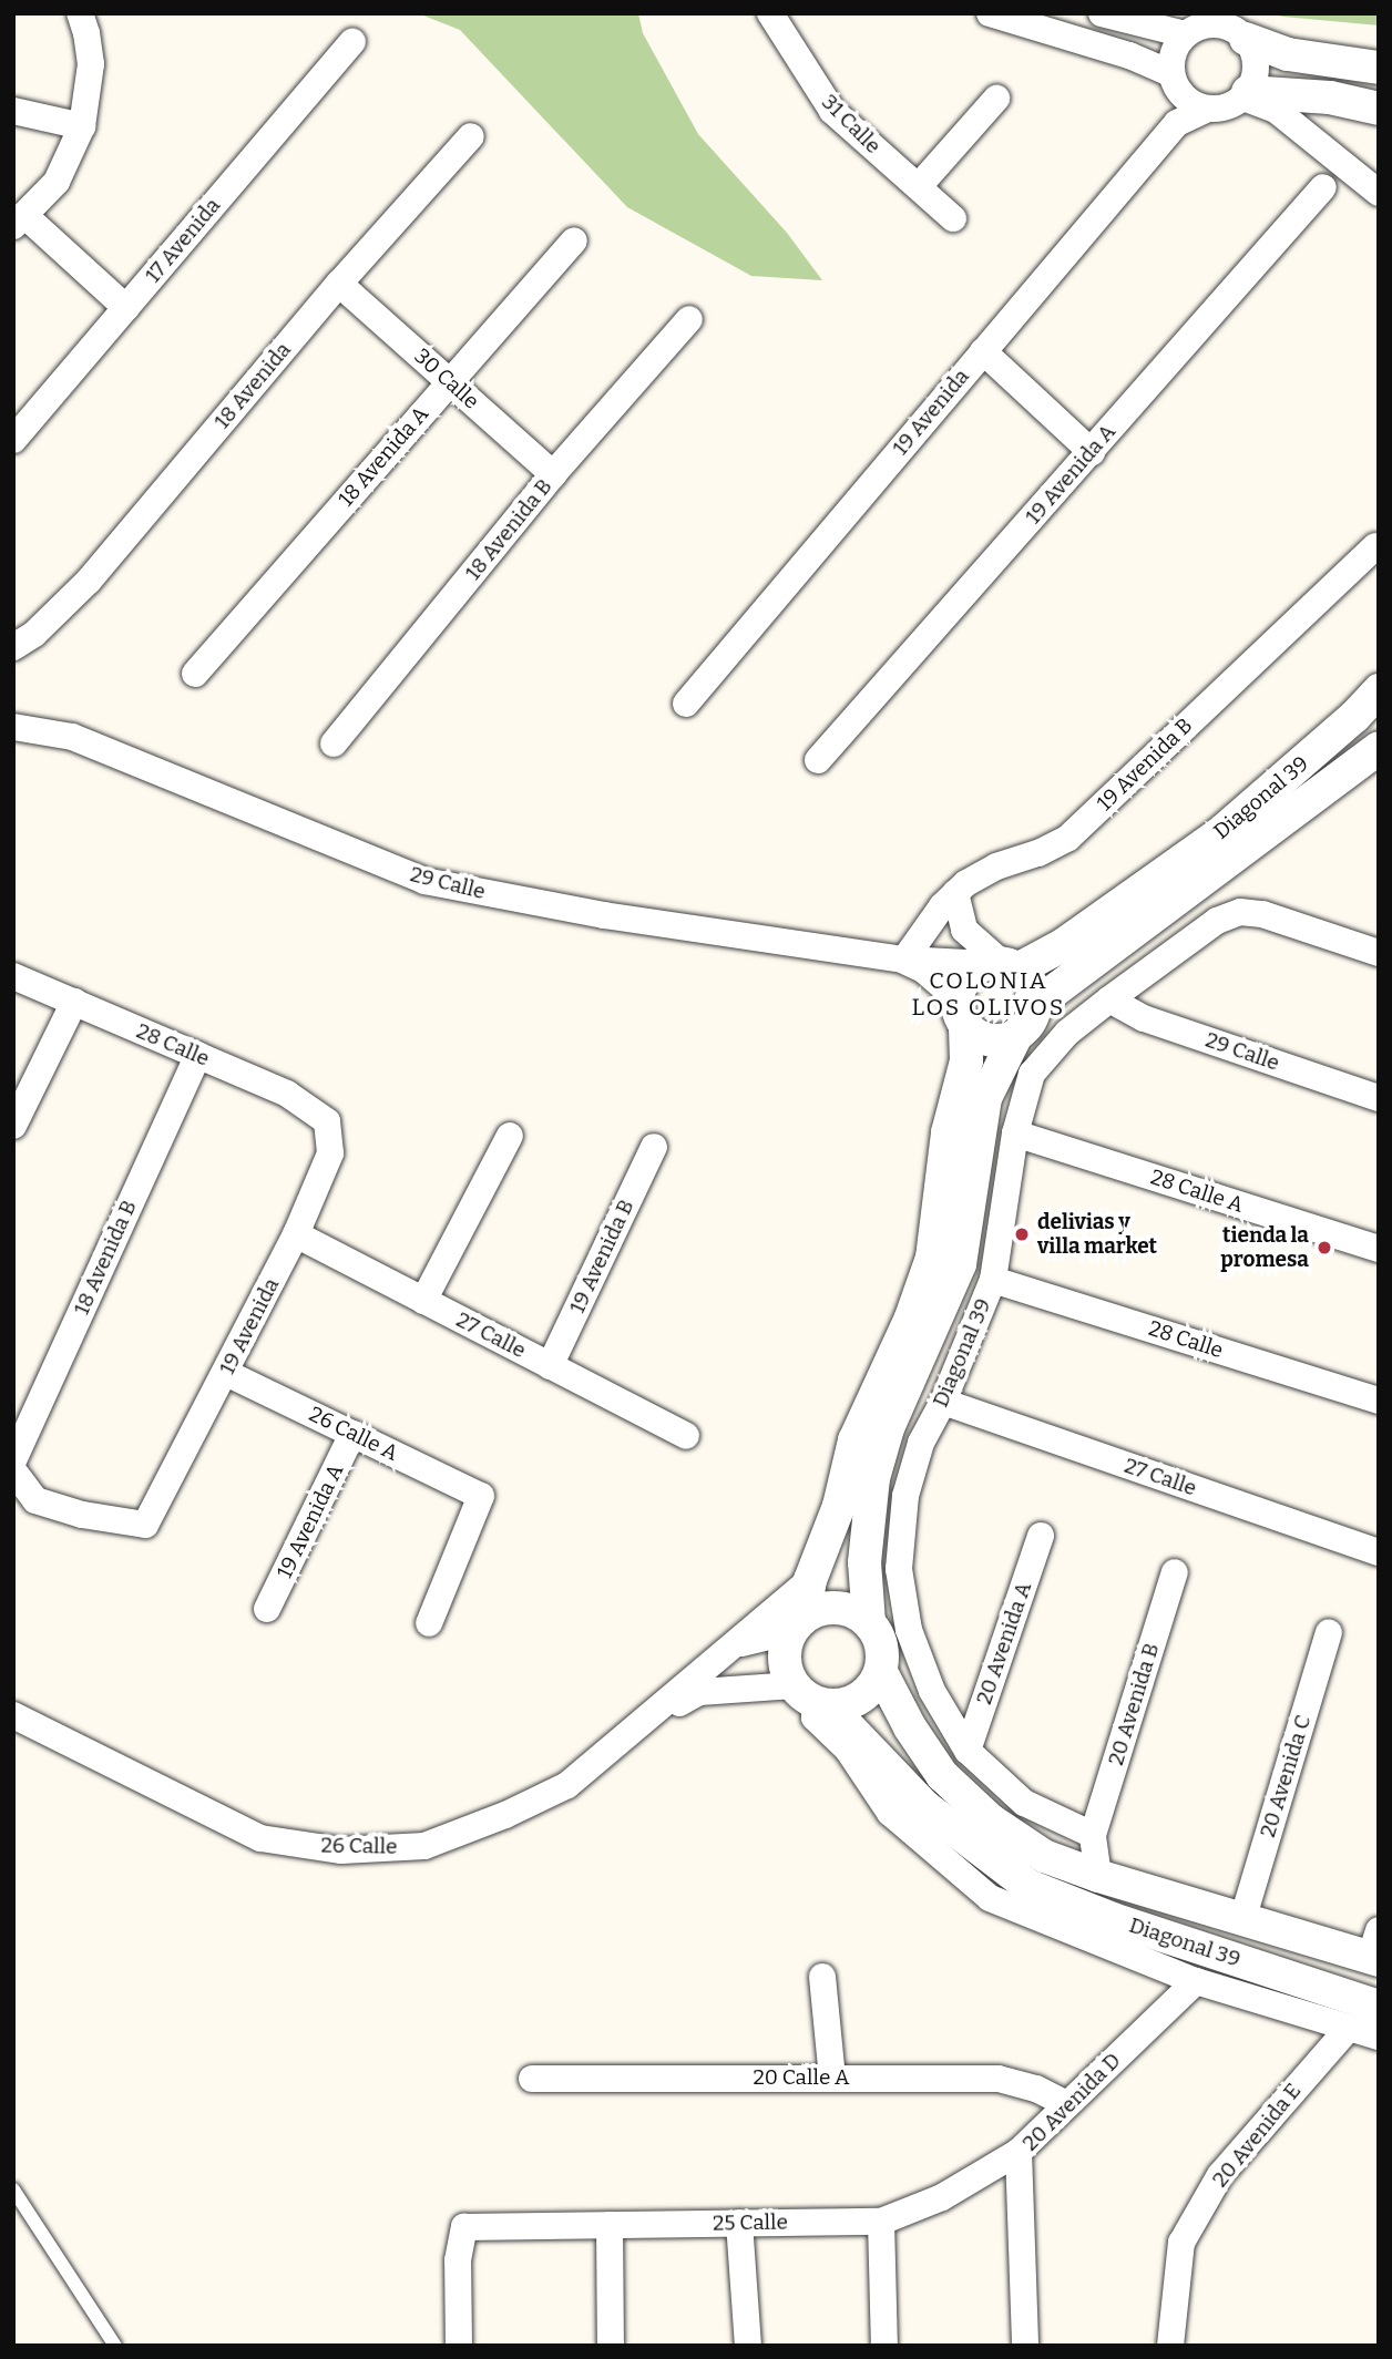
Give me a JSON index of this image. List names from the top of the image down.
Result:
{
  "streets": {
    "street": [
      "31 Calle",
      "17 Avenida",
      "30 Calle",
      "18 Avenida",
      "19 Avenida",
      "18 Avenida A",
      "19 Avenida A",
      "18 Avenida B",
      "19 Avenida B",
      "Diagonal 39",
      "29 Calle",
      "28 Calle",
      "28 Calle A",
      "27 Calle",
      "26 Calle A",
      "20 Avenida A",
      "20 Avenida B",
      "20 Avenida C",
      "26 Calle",
      "20 Calle A",
      "20 Avenida D",
      "20 Avenida E",
      "25 Calle"
    ]
  },
  "crossings": [
    ["30 Calle", "18 Avenida"],
    ["30 Calle", "18 Avenida A"],
    ["30 Calle", "18 Avenida B"],
    ["19 Avenida", "28 Calle"],
    ["19 Avenida", "27 Calle"],
    ["19 Avenida", "26 Calle A"],
    ["19 Avenida A", "26 Calle A"],
    ["18 Avenida B", "28 Calle"],
    ["19 Avenida B", "29 Calle"],
    ["19 Avenida B", "27 Calle"],
    ["Diagonal 39", "29 Calle"],
    ["Diagonal 39", "28 Calle"],
    ["Diagonal 39", "28 Calle A"],
    ["Diagonal 39", "27 Calle"],
    ["Diagonal 39", "20 Avenida A"],
    ["Diagonal 39", "20 Avenida B"],
    ["Diagonal 39", "20 Avenida C"],
    ["Diagonal 39", "26 Calle"],
    ["20 Calle A", "20 Avenida D"],
    ["20 Avenida D", "25 Calle"]
  ],
  "districts": ["COLONIA LOS OLIVOS"],
  "places": ["delivias y villa market", "tienda la promesa"]
}
